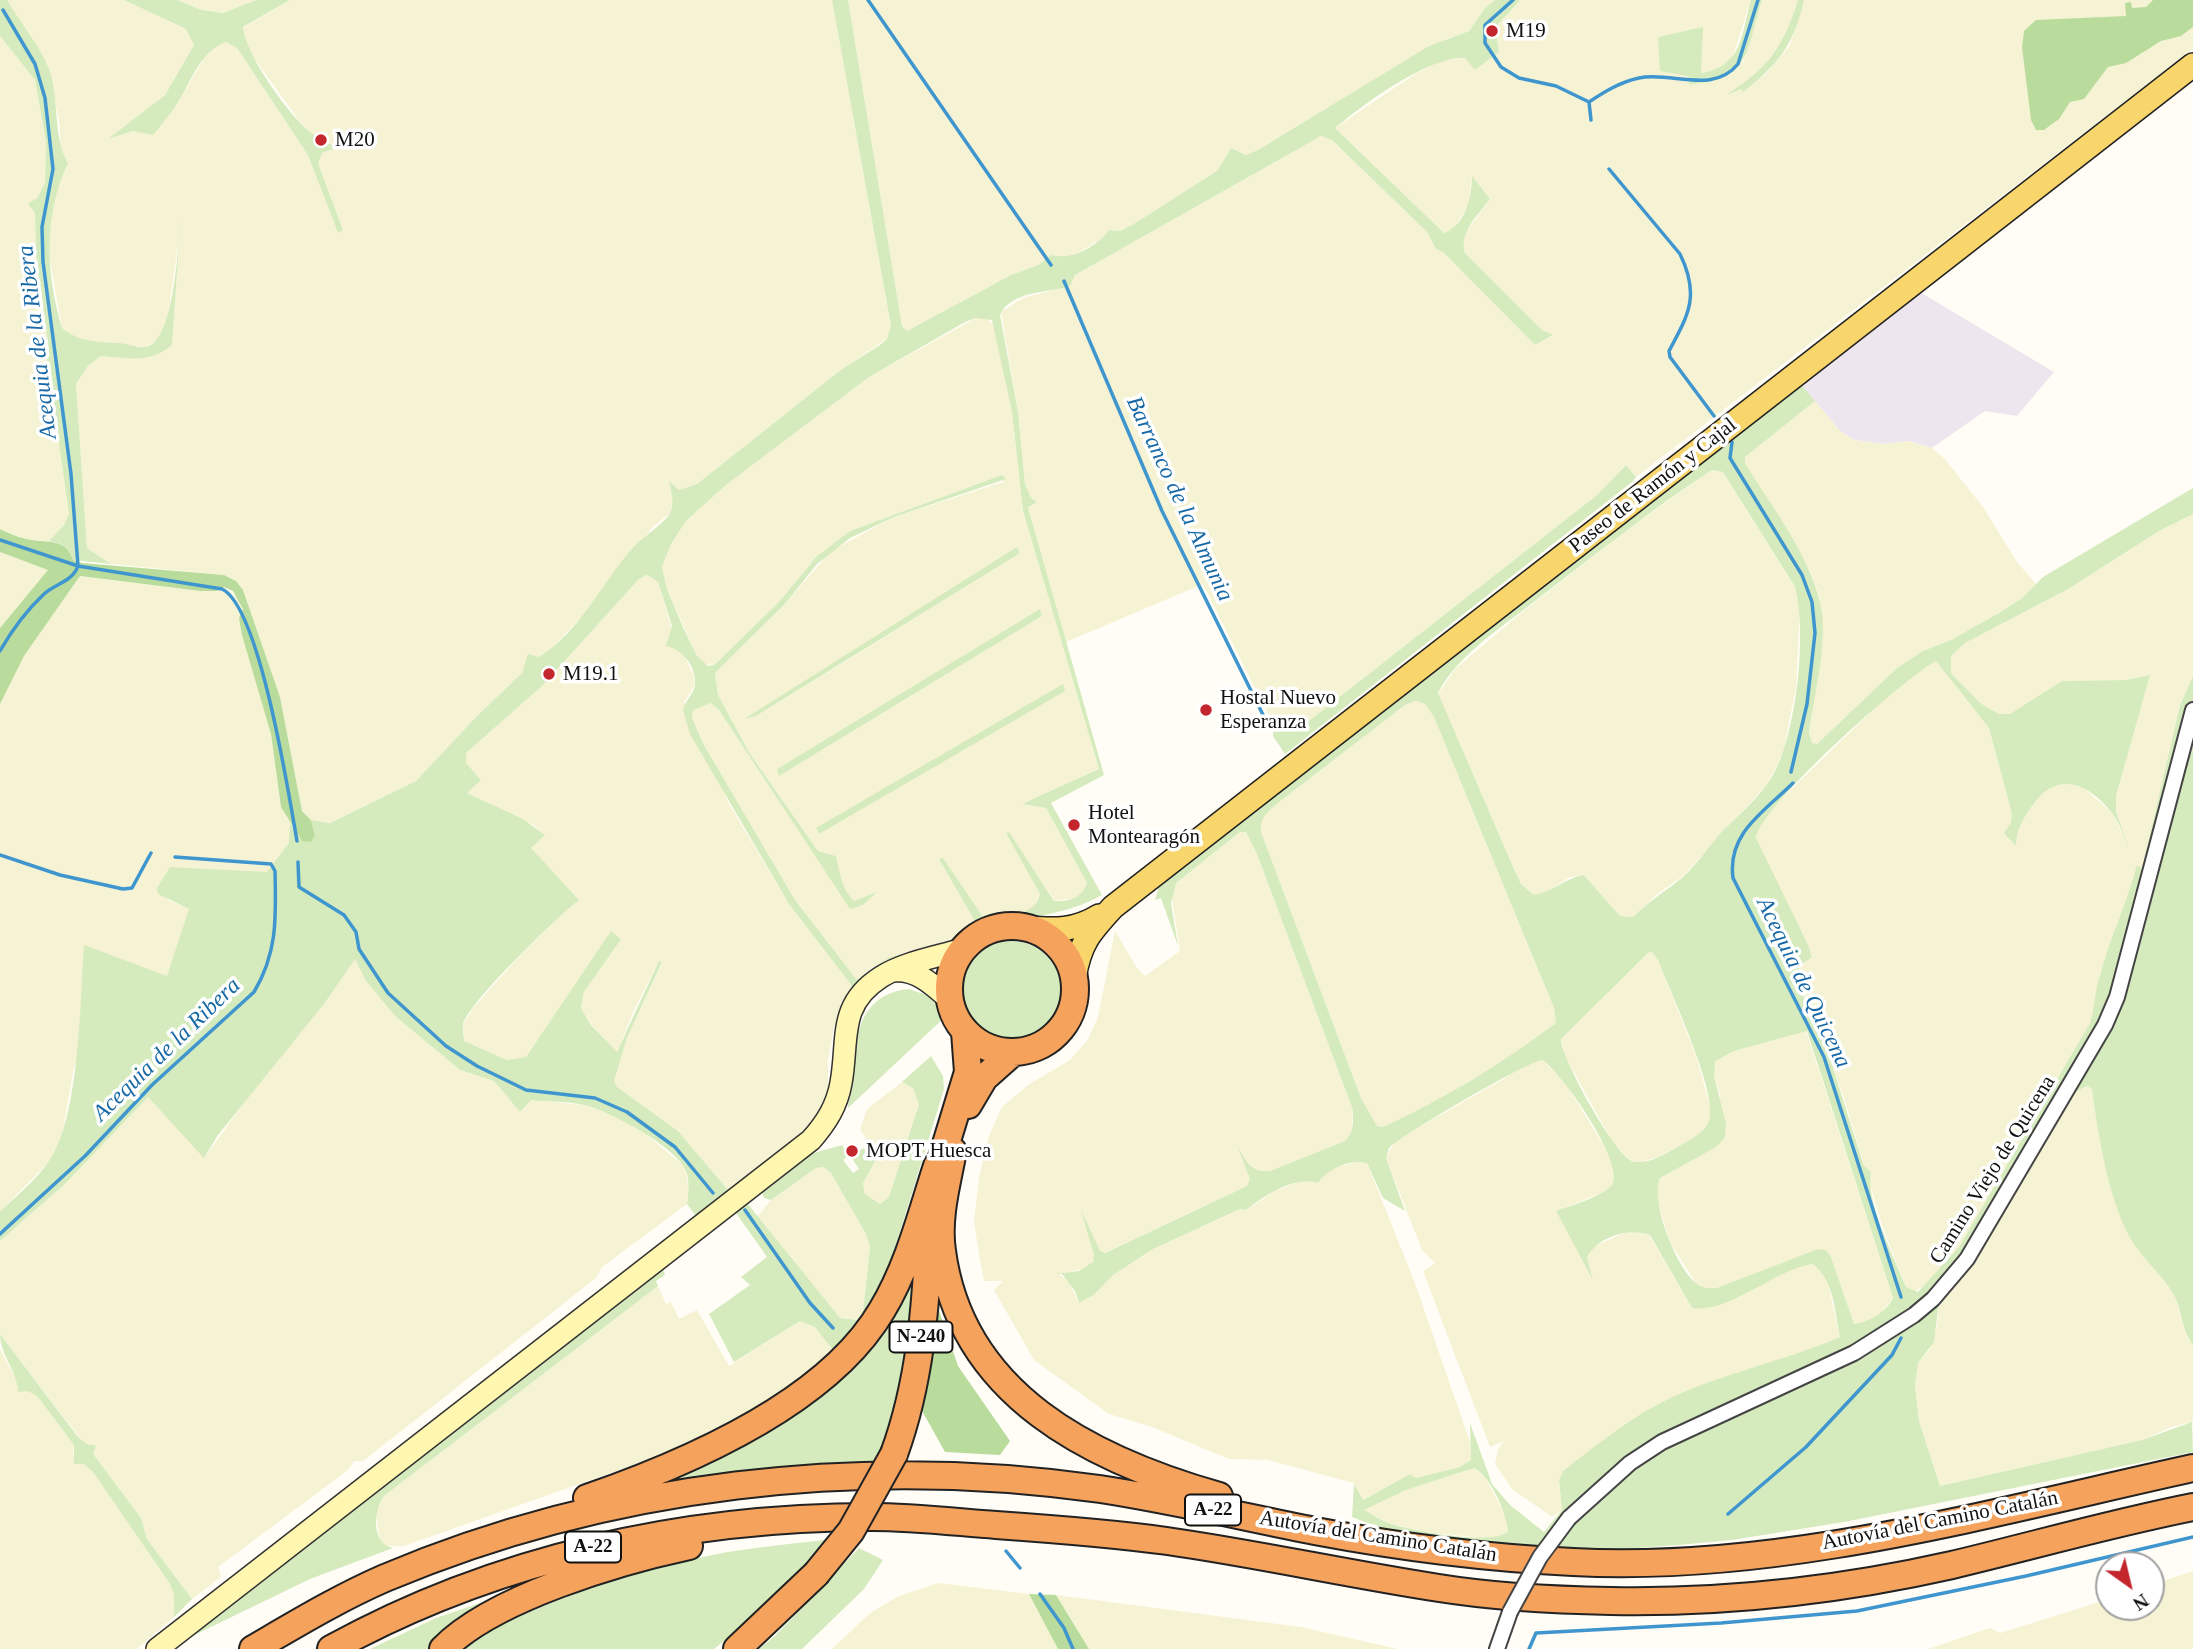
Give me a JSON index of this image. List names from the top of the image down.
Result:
{
  "streets": {
    "highway": ["N-240", "A-22", "Autovía del Camino Catalán"],
    "main road": ["Paseo de Ramón y Cajal"],
    "street": ["Camino Viejo de Quicena"]
  },
  "water": ["Acequia de la Ribera", "Barranco de la Almunia", "Acequia de Quicena"],
  "places": [
    "M19",
    "M20",
    "M19.1",
    "Hostal Nuevo Esperanza",
    "Hotel Montearagón",
    "MOPT Huesca"
  ],
  "north": "bottom right"
}
